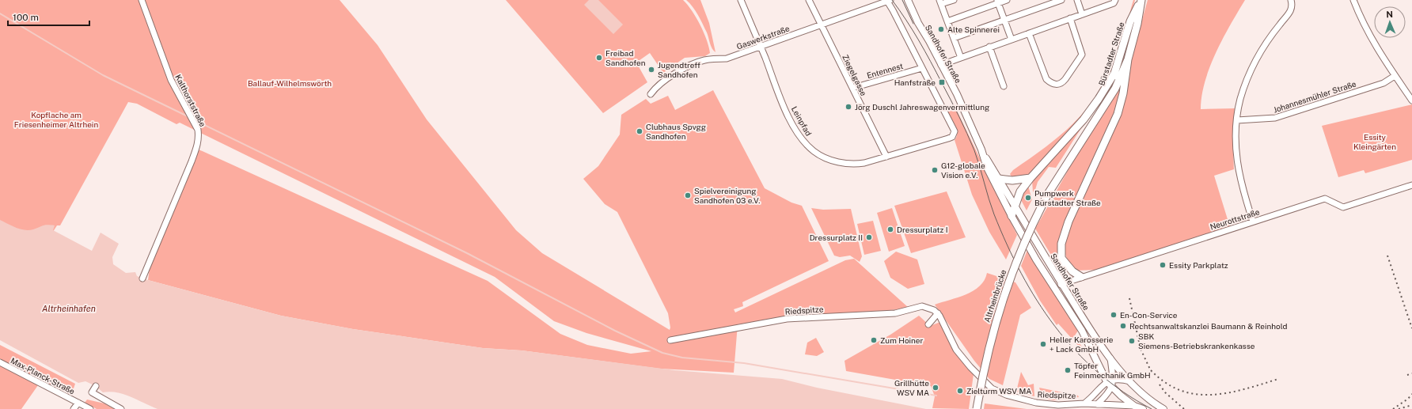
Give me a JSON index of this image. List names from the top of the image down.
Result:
{
  "streets": {
    "main road": ["Bürstadter Straße", "Altrheinbrücke"],
    "street": [
      "Gaswerkstraße",
      "Sandhofer Straße",
      "Entennest",
      "Ziegelgasse",
      "Johannesmühler Straße",
      "Kalthorststraße",
      "Leinpfad",
      "Neurottstraße",
      "Riedspitze",
      "Max-Planck-Straße"
    ]
  },
  "crossings": [
    ["Gaswerkstraße", "Ziegelgasse"],
    ["Gaswerkstraße", "Leinpfad"],
    ["Sandhofer Straße", "Neurottstraße"],
    ["Sandhofer Straße", "Riedspitze"],
    ["Bürstadter Straße", "Altrheinbrücke"],
    ["Entennest", "Ziegelgasse"],
    ["Entennest", "Leinpfad"],
    ["Ziegelgasse", "Leinpfad"]
  ],
  "water": ["Altrheinhafen"],
  "parks": ["Ballauf-Wilhelmswörth", "Kopflache am Friesenheimer Altrhein", "Essity Kleingärten"],
  "places": {
    "other": [
      "Alte Spinnerei",
      "Freibad Sandhofen",
      "Jugendtreff Sandhofen",
      "Jörg Duschl Jahreswagenvermittlung",
      "Clubhaus Spvgg Sandhofen",
      "G12-globale Vision e.V.",
      "Spielvereinigung Sandhofen 03 e.V.",
      "Pumpwerk Bürstadter Straße",
      "Dressurplatz I",
      "Dressurplatz II",
      "Essity Parkplatz",
      "En-Con-Service",
      "Rechtsanwaltskanzlei Baumann & Reinhold",
      "Zum Hoiner",
      "SBK Siemens-Betriebskrankenkasse",
      "Heller Karosserie + Lack GmbH",
      "Töpfer Feinmechanik GmbH",
      "Grillhütte WSV MA",
      "Zielturm WSV MA"
    ],
    "transit": ["Hanfstraße"]
  },
  "scale_bar": "100 m",
  "north": "top"
}
